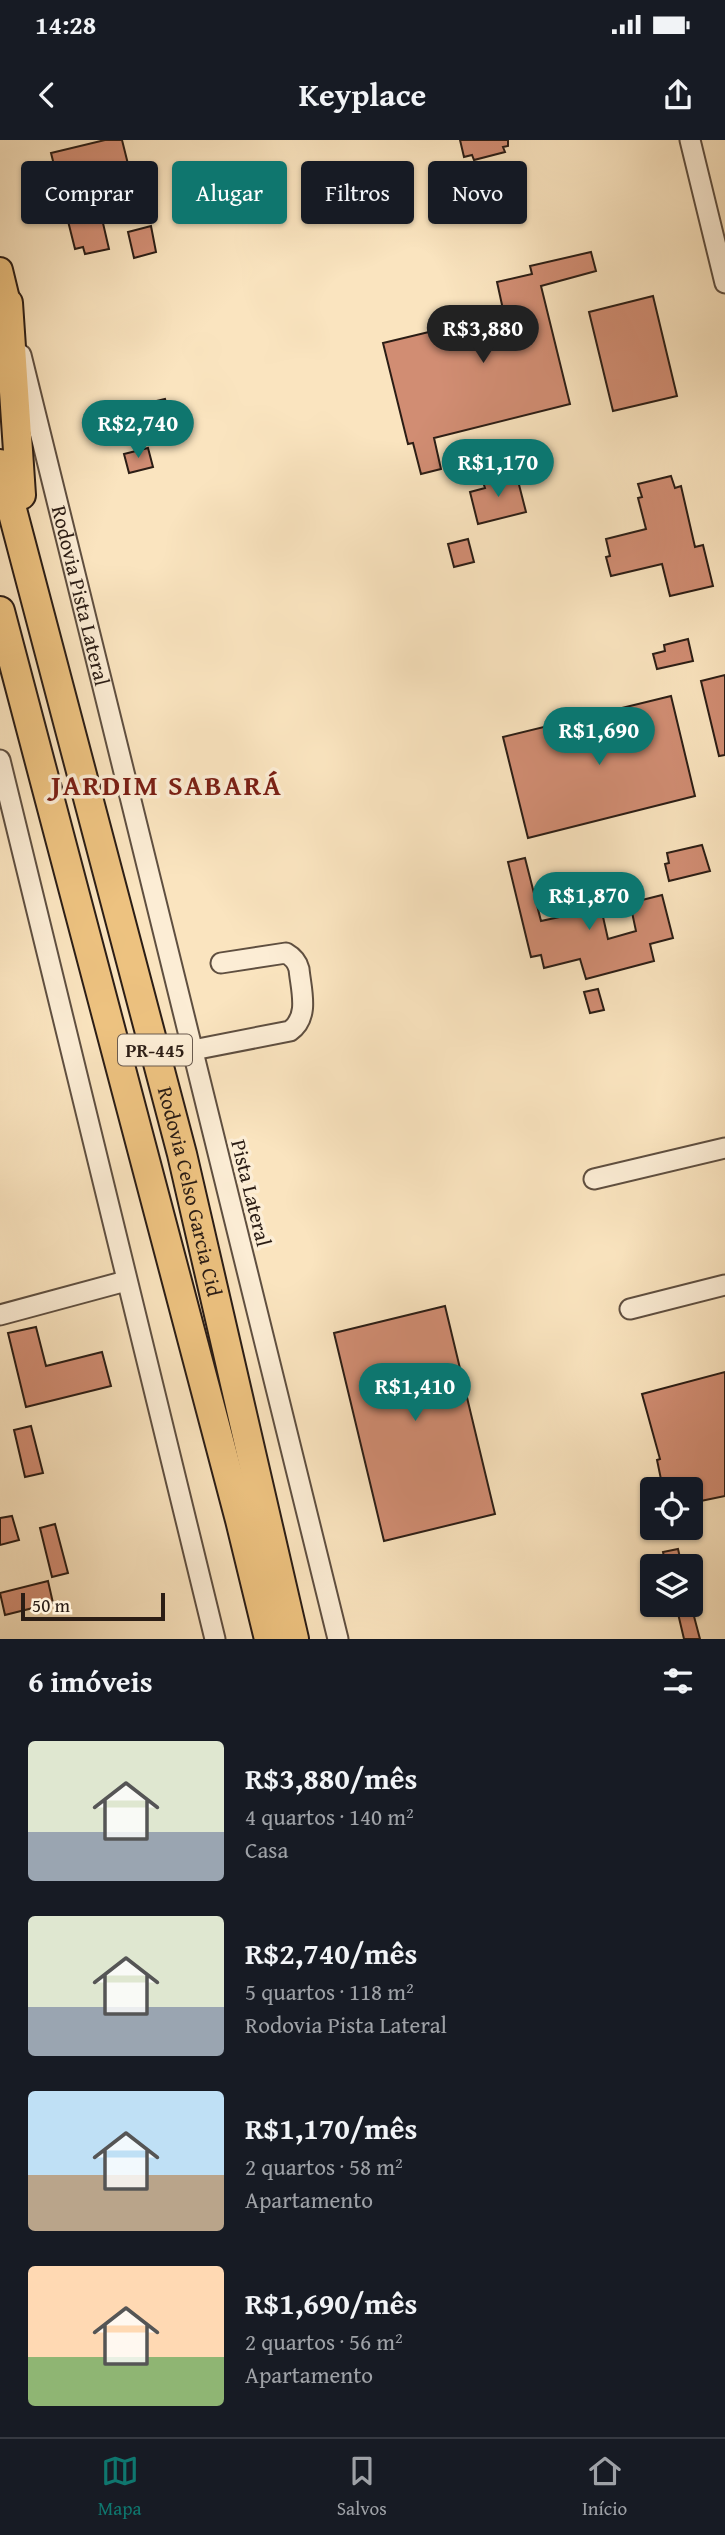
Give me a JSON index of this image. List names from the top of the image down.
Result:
{
  "streets": {
    "highway": ["PR-445", "Rodovia Celso Garcia Cid"],
    "main road": ["Rodovia Pista Lateral"],
    "street": ["Pista Lateral"]
  },
  "crossings": [
    ["Rodovia Pista Lateral", "Pista Lateral"]
  ],
  "districts": ["JARDIM SABARÁ"],
  "scale_bar": "50 m",
  "page": {
    "status": "14:28",
    "header": "Keyplace",
    "chip": [
      "Comprar",
      "Alugar",
      "Filtros",
      "Novo"
    ],
    "price": [
      "R$3,880",
      "R$2,740",
      "R$1,170",
      "R$1,690",
      "R$1,870",
      "R$1,410"
    ],
    "scale": "50 m",
    "heading": "6 imóveis",
    "list": [
      {
        "name": "R$3,880/mês",
        "note": "4 quartos · 140 m² · Casa"
      },
      {
        "name": "R$2,740/mês",
        "note": "5 quartos · 118 m² · Rodovia Pista Lateral"
      },
      {
        "name": "R$1,170/mês",
        "note": "2 quartos · 58 m² · Apartamento"
      },
      {
        "name": "R$1,690/mês",
        "note": "2 quartos · 56 m² · Apartamento"
      }
    ],
    "tabs": ["Mapa", "Salvos", "Início"]
  }
}
